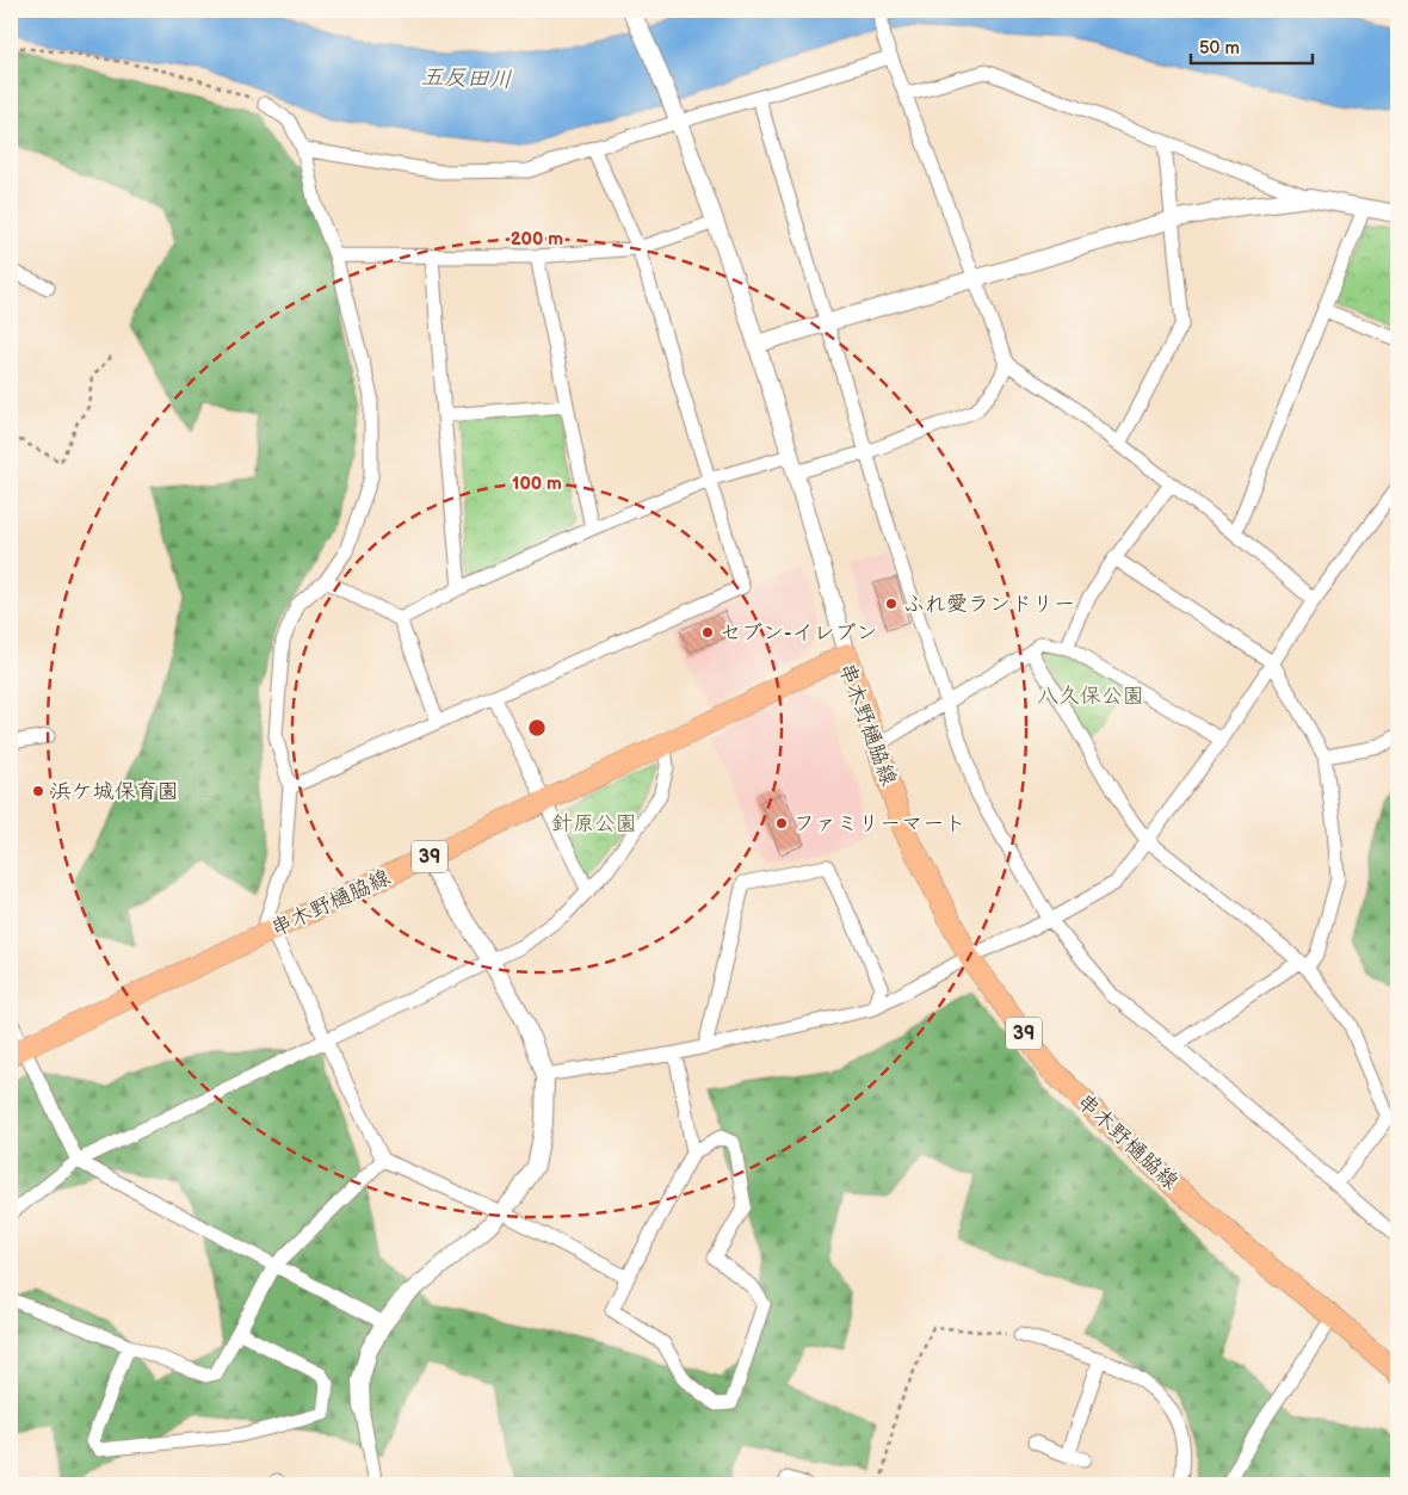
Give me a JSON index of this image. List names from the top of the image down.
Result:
{
  "streets": {
    "main road": ["串木野樋脇線", "39"]
  },
  "water": ["五反田川"],
  "parks": ["八久保公園", "針原公園"],
  "places": [
    "ふれ愛ランドリー",
    "セブン-イレブン",
    "浜ケ城保育園",
    "ファミリーマート"
  ],
  "scale_bar": "50 m",
  "rings": ["200 m", "100 m"]
}
